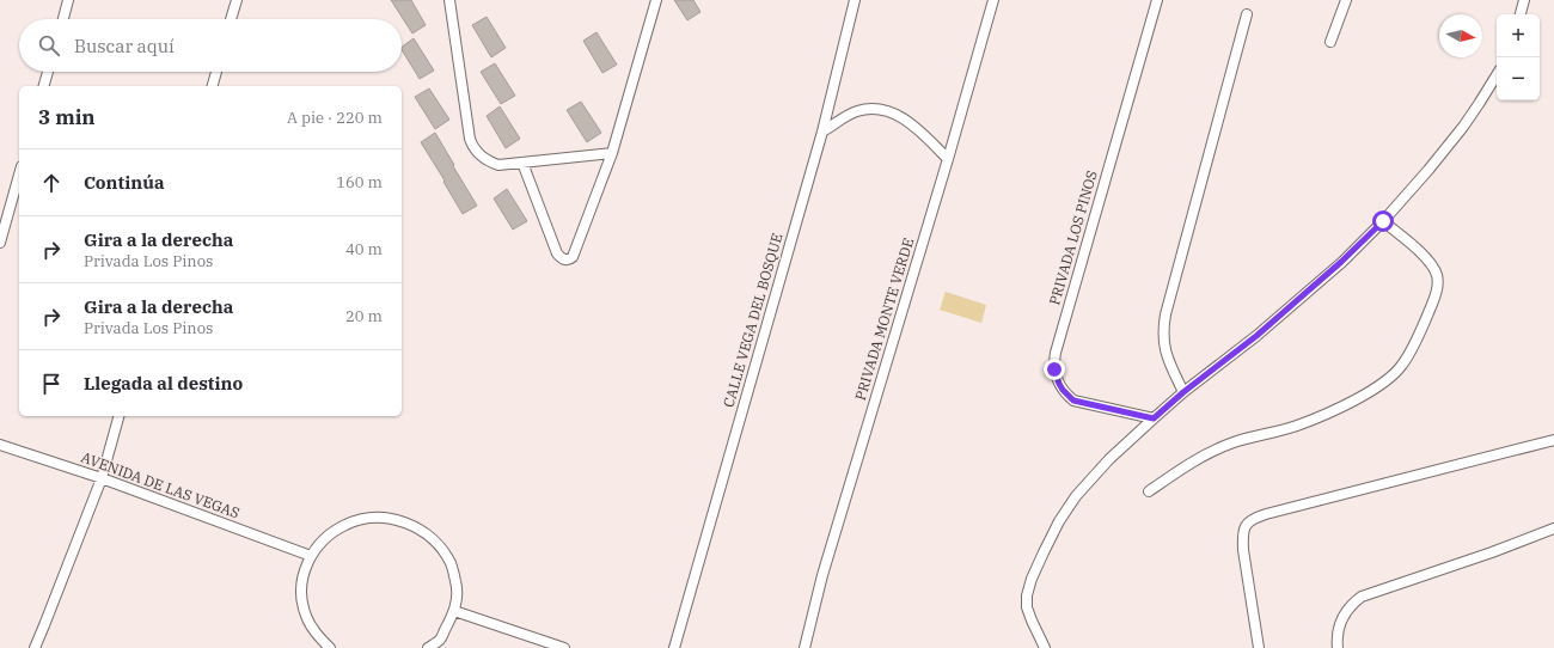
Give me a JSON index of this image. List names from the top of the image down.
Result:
{
  "streets": {
    "street": [
      "PRIVADA LOS PINOS",
      "PRIVADA MONTE VERDE",
      "CALLE VEGA DEL BOSQUE",
      "AVENIDA DE LAS VEGAS"
    ]
  },
  "north": "right",
  "page": {
    "map_buttons": ["+", "−"],
    "search": "Buscar aquí",
    "heading": ["3 min", "A pie · 220 m"],
    "list": [
      ["Continúa", "160 m"],
      ["Gira a la derecha", "Privada Los Pinos", "40 m"],
      ["Gira a la derecha", "Privada Los Pinos", "20 m"],
      "Llegada al destino"
    ]
  }
}
